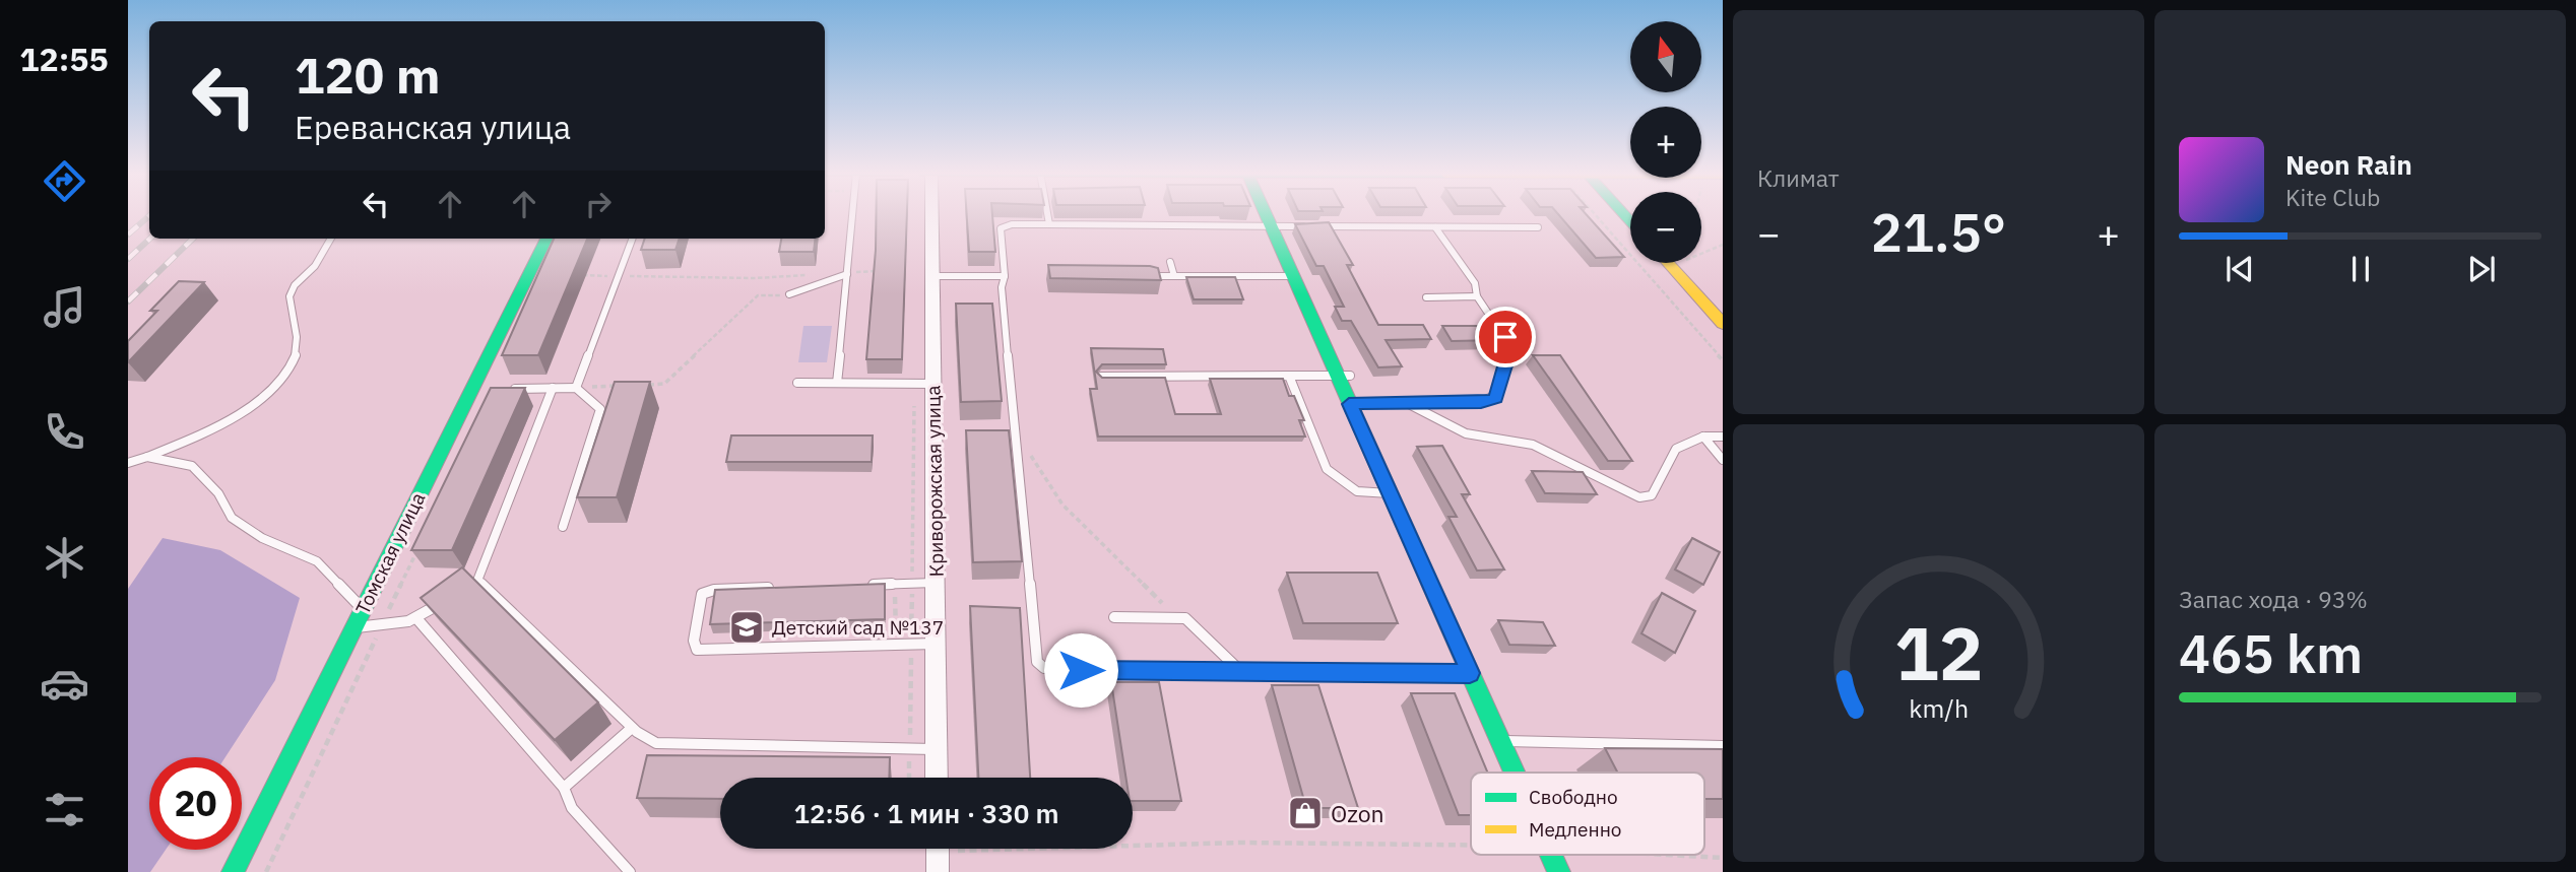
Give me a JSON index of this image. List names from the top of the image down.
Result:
{
  "streets": {
    "street": ["Криворожская улица", "Томская улица"]
  },
  "places": {
    "school or university": ["Детский сад №137"],
    "shop": ["Ozon"]
  },
  "legend": ["Свободно", "Медленно"],
  "north": "top",
  "page": {
    "tabs": "12:55",
    "tile": [
      "Климат",
      ["Запас хода · 93%", "465 km"]
    ],
    "map_buttons": ["+", "−"],
    "turn": ["120 m", "Ереванская улица"],
    "song": ["Neon Rain", "Kite Club"],
    "heat": ["−", "21.5°", "+"],
    "limit": "20",
    "trip": "12:56 · 1 мин · 330 m",
    "gauge": ["12", "km/h"]
  }
}
